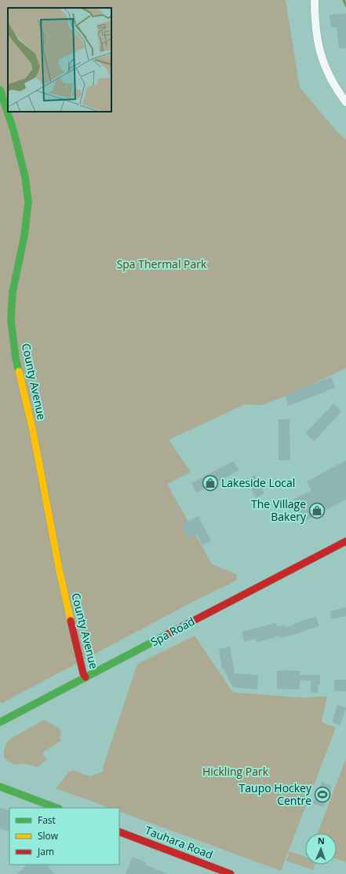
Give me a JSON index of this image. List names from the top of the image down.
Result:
{
  "streets": {
    "street": ["County Avenue", "Spa Road", "Tauhara Road"]
  },
  "crossings": [
    ["County Avenue", "Spa Road"]
  ],
  "parks": ["Spa Thermal Park", "Hickling Park"],
  "places": {
    "shop": ["Lakeside Local", "The Village Bakery"],
    "sports": ["Taupo Hockey Centre"]
  },
  "legend": ["Fast", "Slow", "Jam"],
  "north": "top"
}
